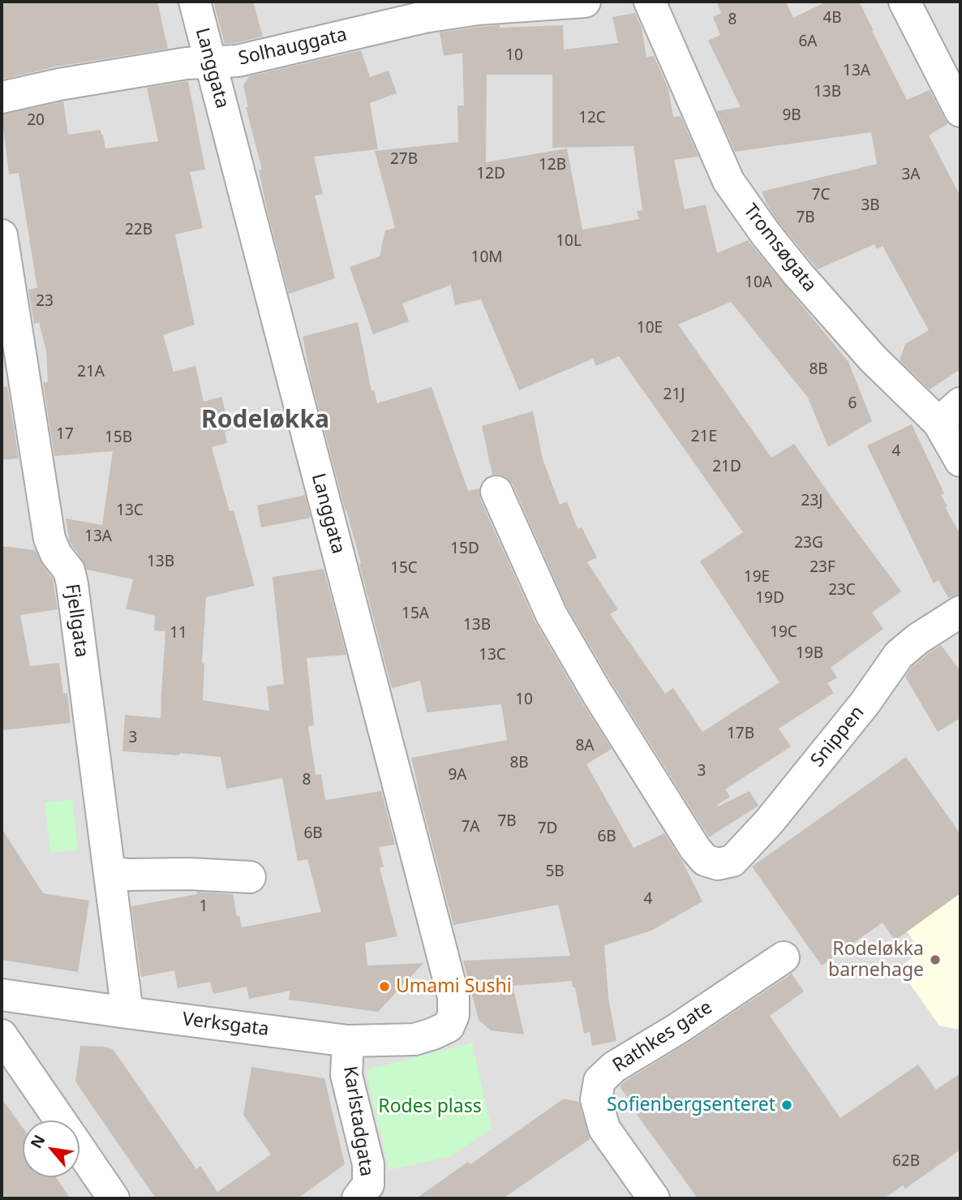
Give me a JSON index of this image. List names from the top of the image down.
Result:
{
  "streets": {
    "street": [
      "Solhauggata",
      "Langgata",
      "Tromsøgata",
      "Fjellgata",
      "Snippen",
      "Verksgata",
      "Rathkes gate",
      "Karlstadgata"
    ]
  },
  "crossings": [
    ["Solhauggata", "Langgata"],
    ["Langgata", "Verksgata"],
    ["Fjellgata", "Verksgata"],
    ["Verksgata", "Karlstadgata"]
  ],
  "districts": ["Rodeløkka"],
  "parks": ["Rodes plass"],
  "places": ["Rodeløkka barnehage", "Umami Sushi", "Sofienbergsenteret"],
  "house_numbers": [
    "4B",
    "8",
    "6A",
    "10",
    "13A",
    "13B",
    "9B",
    "12C",
    "20",
    "27B",
    "12B",
    "12D",
    "3A",
    "7C",
    "3B",
    "7B",
    "22B",
    "10L",
    "10M",
    "10A",
    "23",
    "10E",
    "8B",
    "21A",
    "21J",
    "6",
    "17",
    "21E",
    "15B",
    "4",
    "21D",
    "23J",
    "13C",
    "13A",
    "23G",
    "15D",
    "13B",
    "23F",
    "15C",
    "19E",
    "23C",
    "19D",
    "15A",
    "13B",
    "19C",
    "11",
    "19B",
    "13C",
    "10",
    "17B",
    "3",
    "8A",
    "8B",
    "3",
    "9A",
    "8",
    "7B",
    "7A",
    "7D",
    "6B",
    "6B",
    "5B",
    "4",
    "1",
    "62B"
  ],
  "north": "top left"
}
